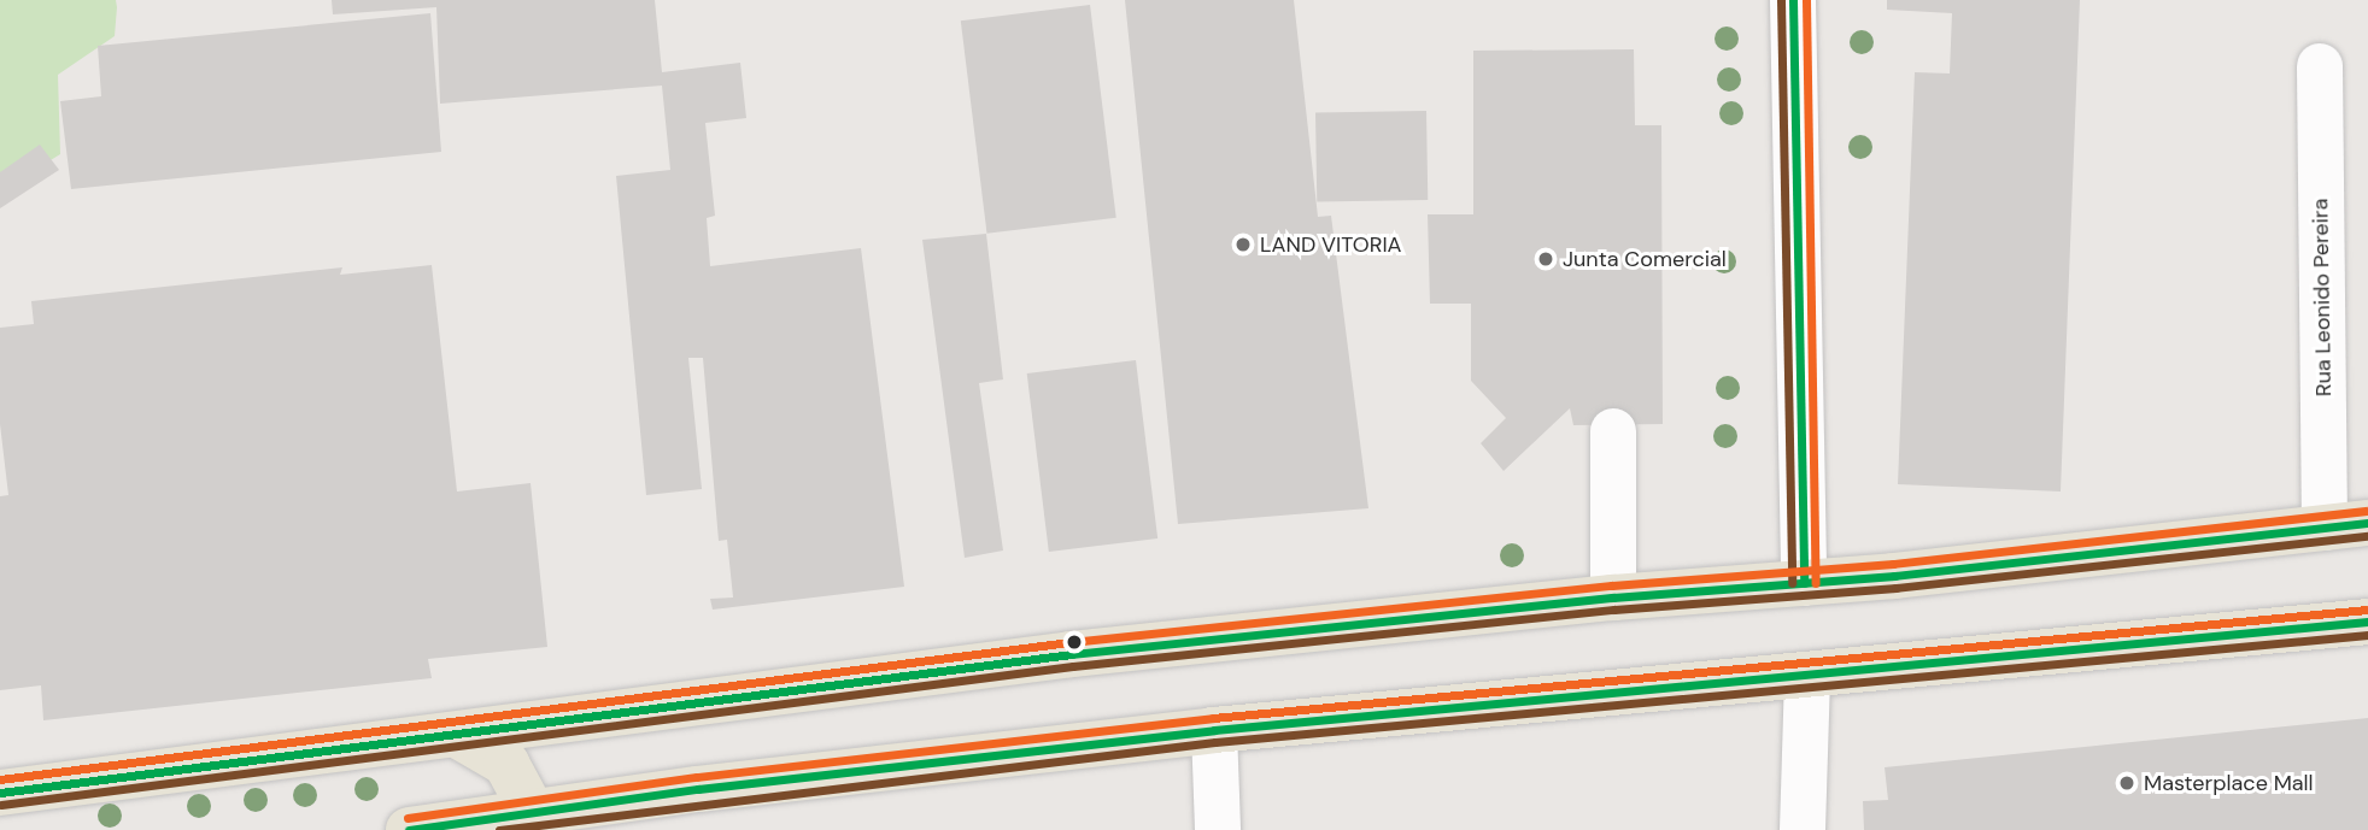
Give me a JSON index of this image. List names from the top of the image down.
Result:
{
  "streets": {
    "street": ["Rua Leonido Pereira"]
  },
  "places": ["LAND VITORIA", "Junta Comercial", "Masterplace Mall"]
}
